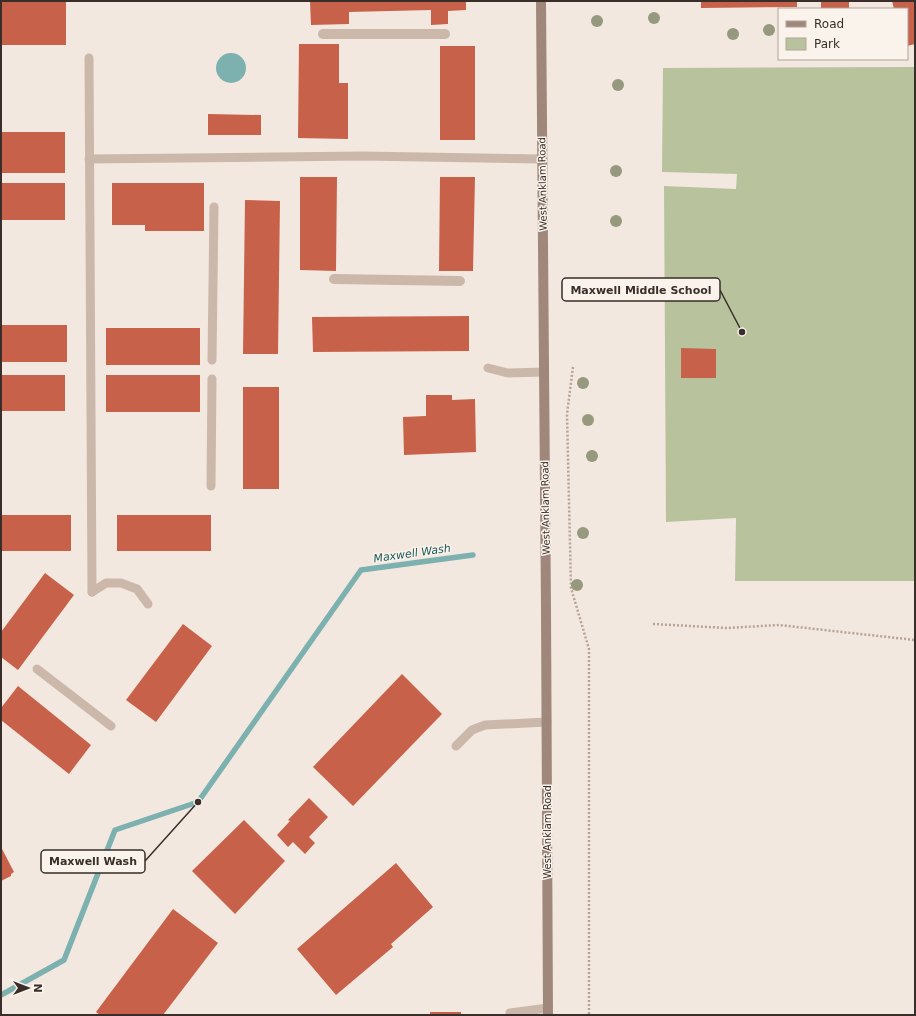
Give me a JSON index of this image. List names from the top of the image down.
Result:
{
  "streets": {
    "main road": ["West Anklam Road"]
  },
  "water": ["Maxwell Wash"],
  "places": ["Maxwell Middle School", "Maxwell Wash"],
  "legend": ["Road", "Park"],
  "north": "right"
}
